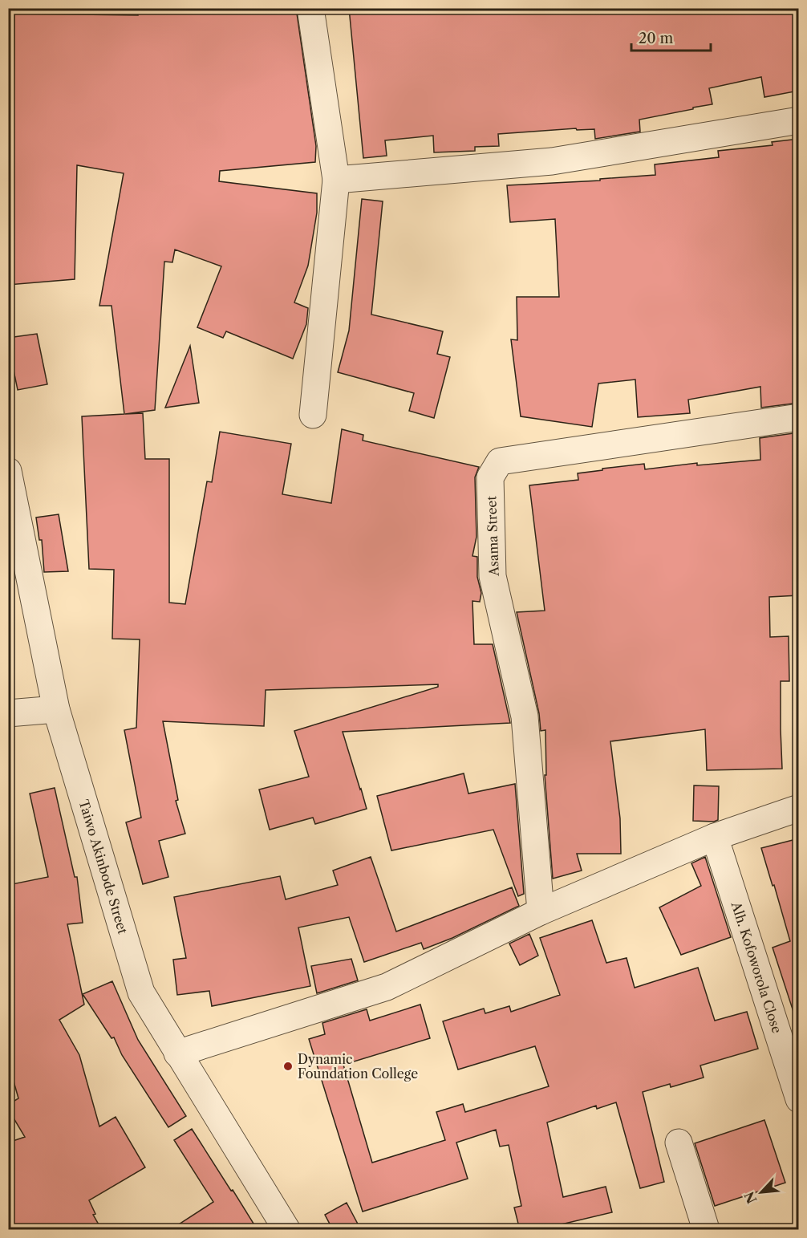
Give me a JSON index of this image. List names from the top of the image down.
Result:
{
  "streets": {
    "street": ["Asama Street", "Taiwo Akinbode Street", "Alh. Kofoworola Close"]
  },
  "places": ["Dynamic Foundation College"],
  "scale_bar": "20 m",
  "north": "bottom left"
}
